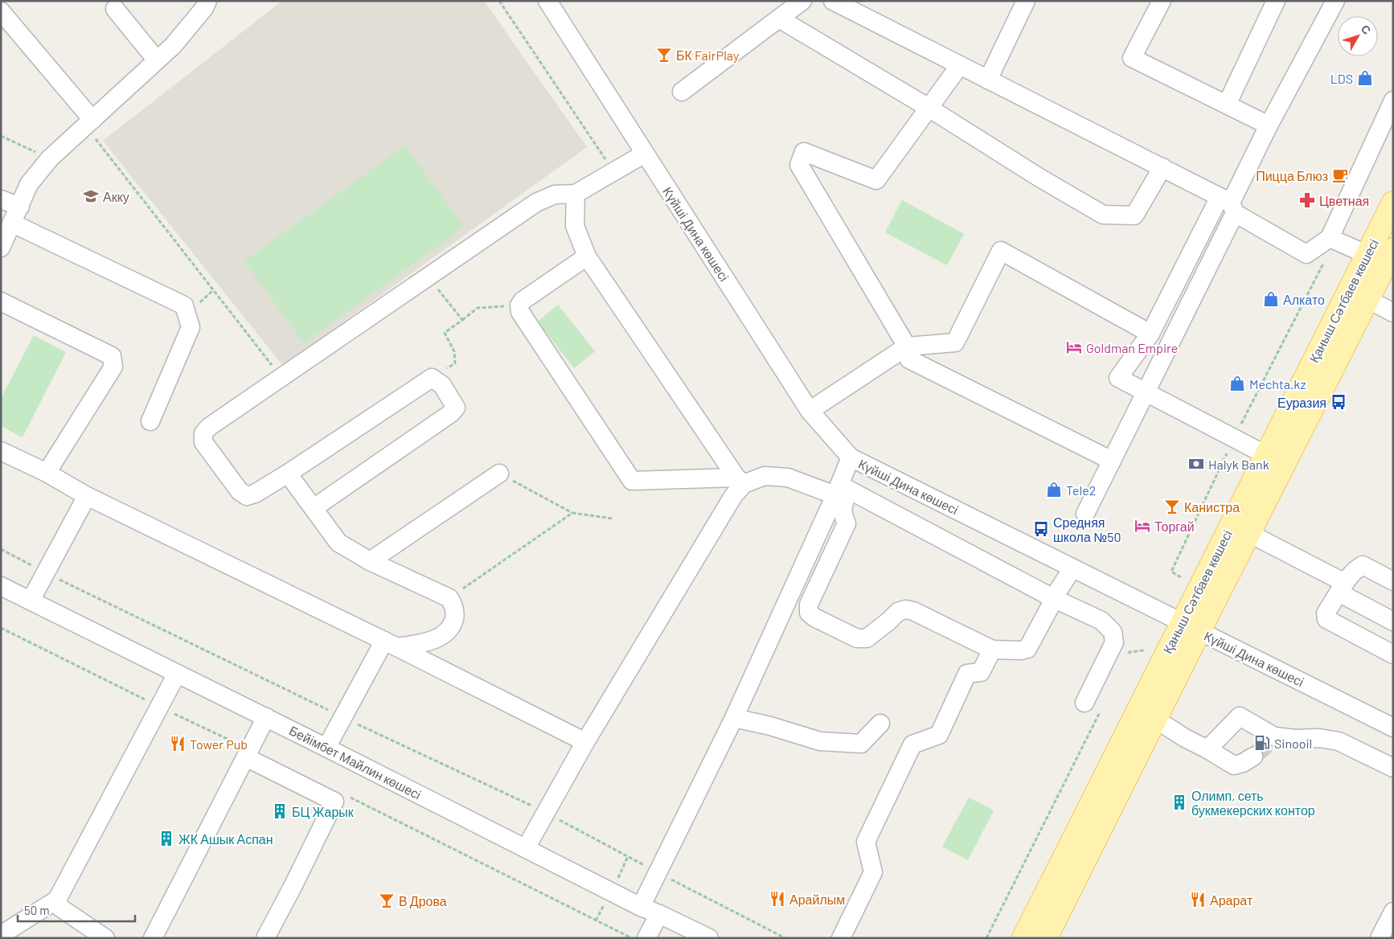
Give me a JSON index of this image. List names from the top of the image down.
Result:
{
  "streets": {
    "main road": ["Қаныш Сәтбаев көшесі"],
    "street": ["Күйші Дина көшесі", "Бейімбет Майлин көшесі"]
  },
  "crossings": [
    ["Күйші Дина көшесі", "Қаныш Сәтбаев көшесі"]
  ],
  "places": {
    "bar": ["БК FairPlay", "Канистра", "В Дрова"],
    "shop": [
      "LDS",
      "Алкато",
      "Mechta.kz",
      "Tele2"
    ],
    "cafe": ["Пицца Блюз"],
    "school or university": ["Акку"],
    "pharmacy": ["Цветная"],
    "hotel": ["Goldman Empire", "Торгай"],
    "bus stop": ["Еуразия", "Средняя школа №50"],
    "bank": ["Halyk Bank"],
    "fuel station": ["Sinooil"],
    "restaurant": ["Tower Pub", "Арайлым", "Арарат"],
    "building": ["Олимп, сеть букмекерских контор", "БЦ Жарык", "ЖК Ашык Аспан"]
  },
  "scale_bar": "50 m",
  "north": "top right"
}
